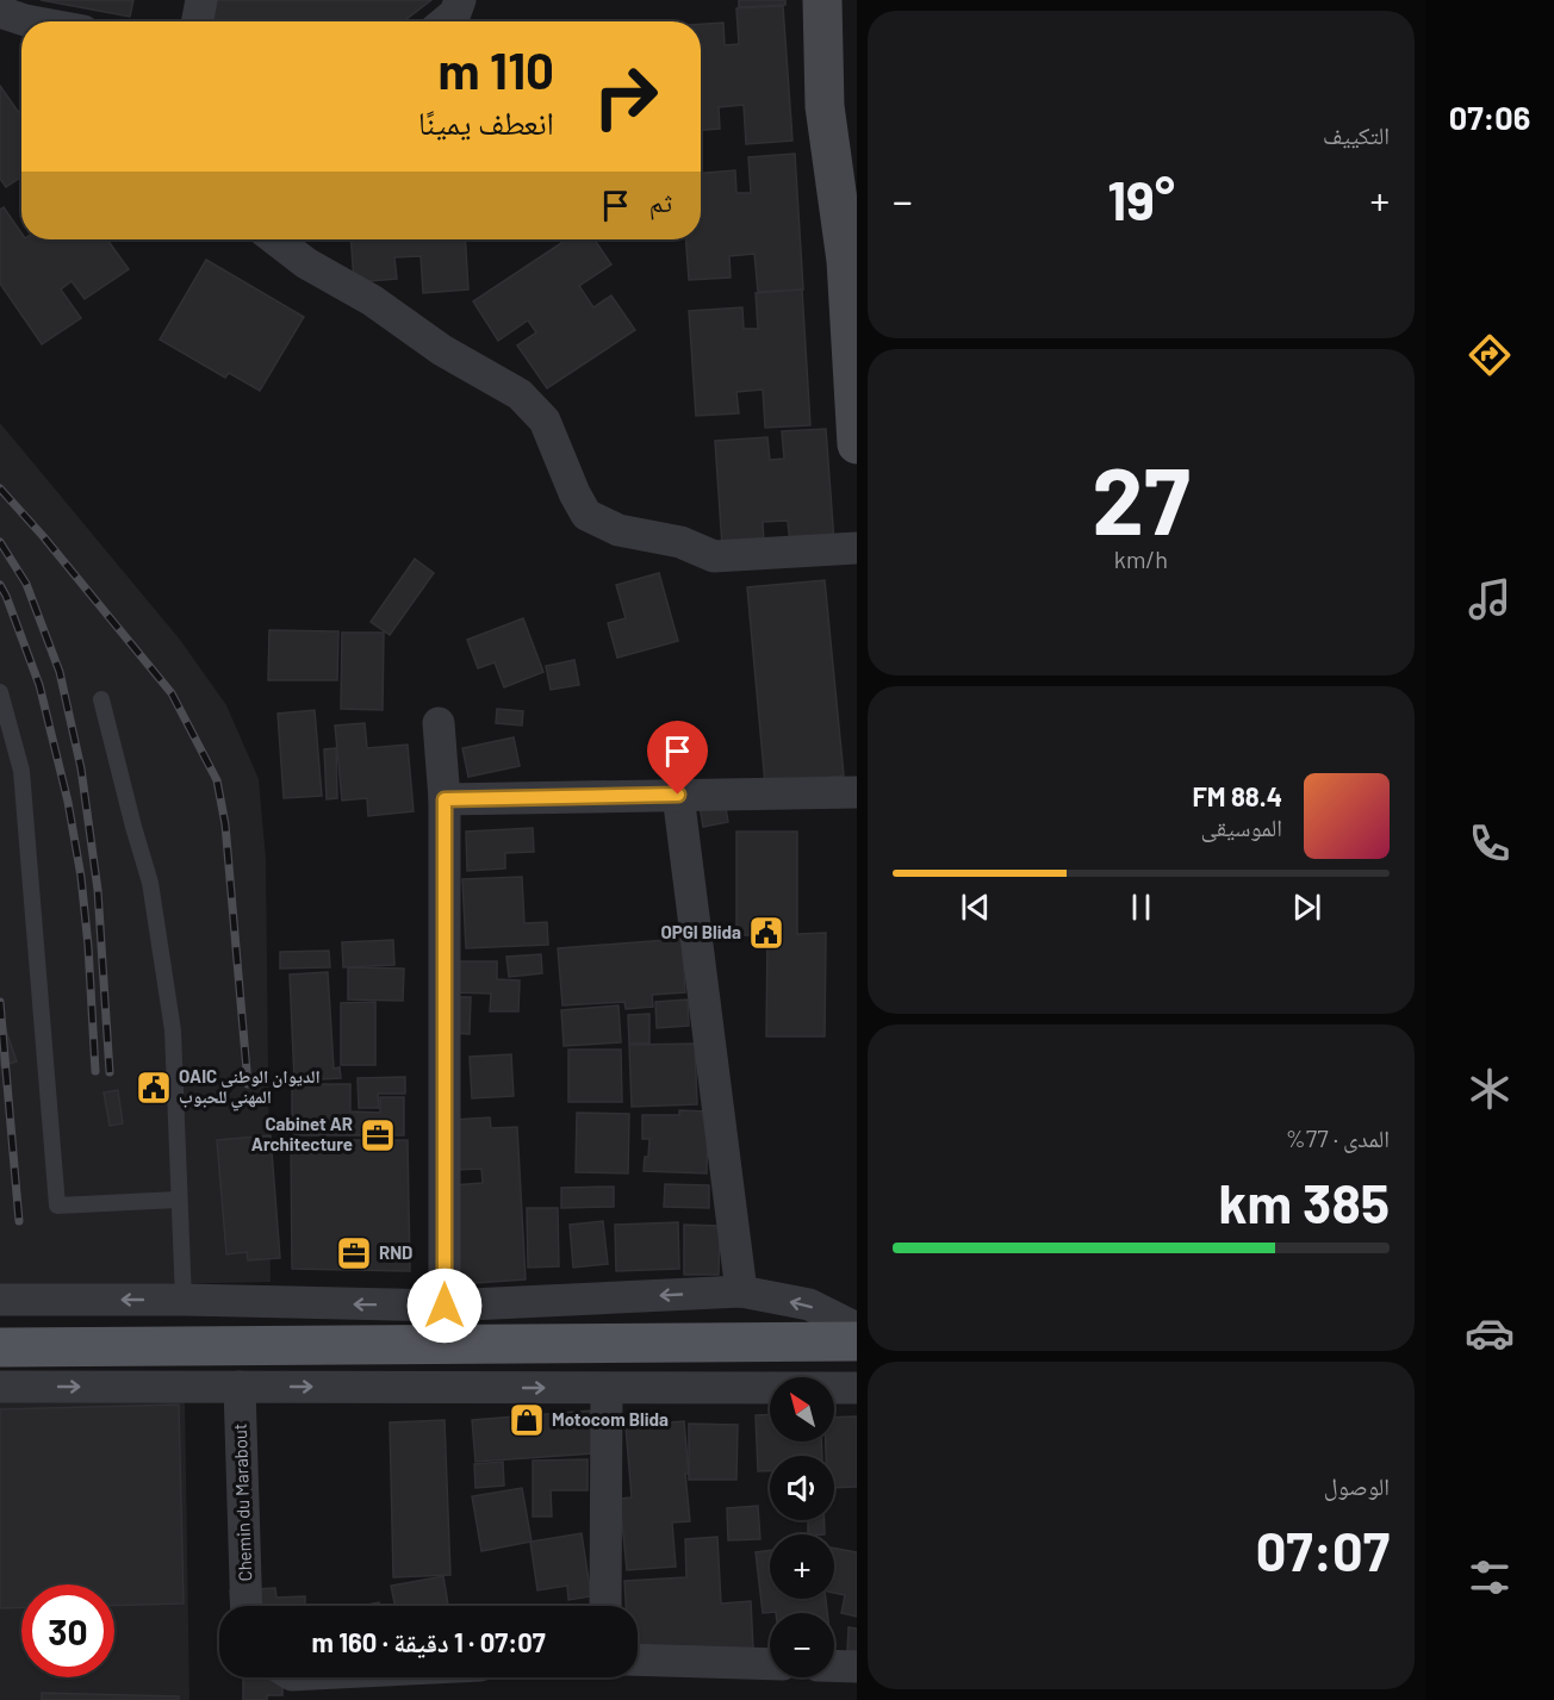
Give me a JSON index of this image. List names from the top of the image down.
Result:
{
  "streets": {
    "street": ["Chemin du Marabout"]
  },
  "places": {
    "public building": ["OPGI Blida", "OAIC الديوان الوطني المهني للحبوب"],
    "office": ["Cabinet AR Architecture", "RND"],
    "shop": ["Motocom Blida"]
  },
  "north": "top left",
  "page": {
    "tabs": "07:06",
    "tile": [
      "التكييف",
      ["27", "km/h"],
      ["المدى · 77%", "385 km"],
      ["الوصول", "07:07"]
    ],
    "turn": ["110 m", "انعطف يمينًا"],
    "heat": ["−", "19°", "+"],
    "then": "ثم",
    "song": ["88.4 FM", "الموسيقى"],
    "map_buttons": ["+", "−"],
    "limit": "30",
    "trip": "07:07 · 1 دقيقة · 160 m"
  }
}
